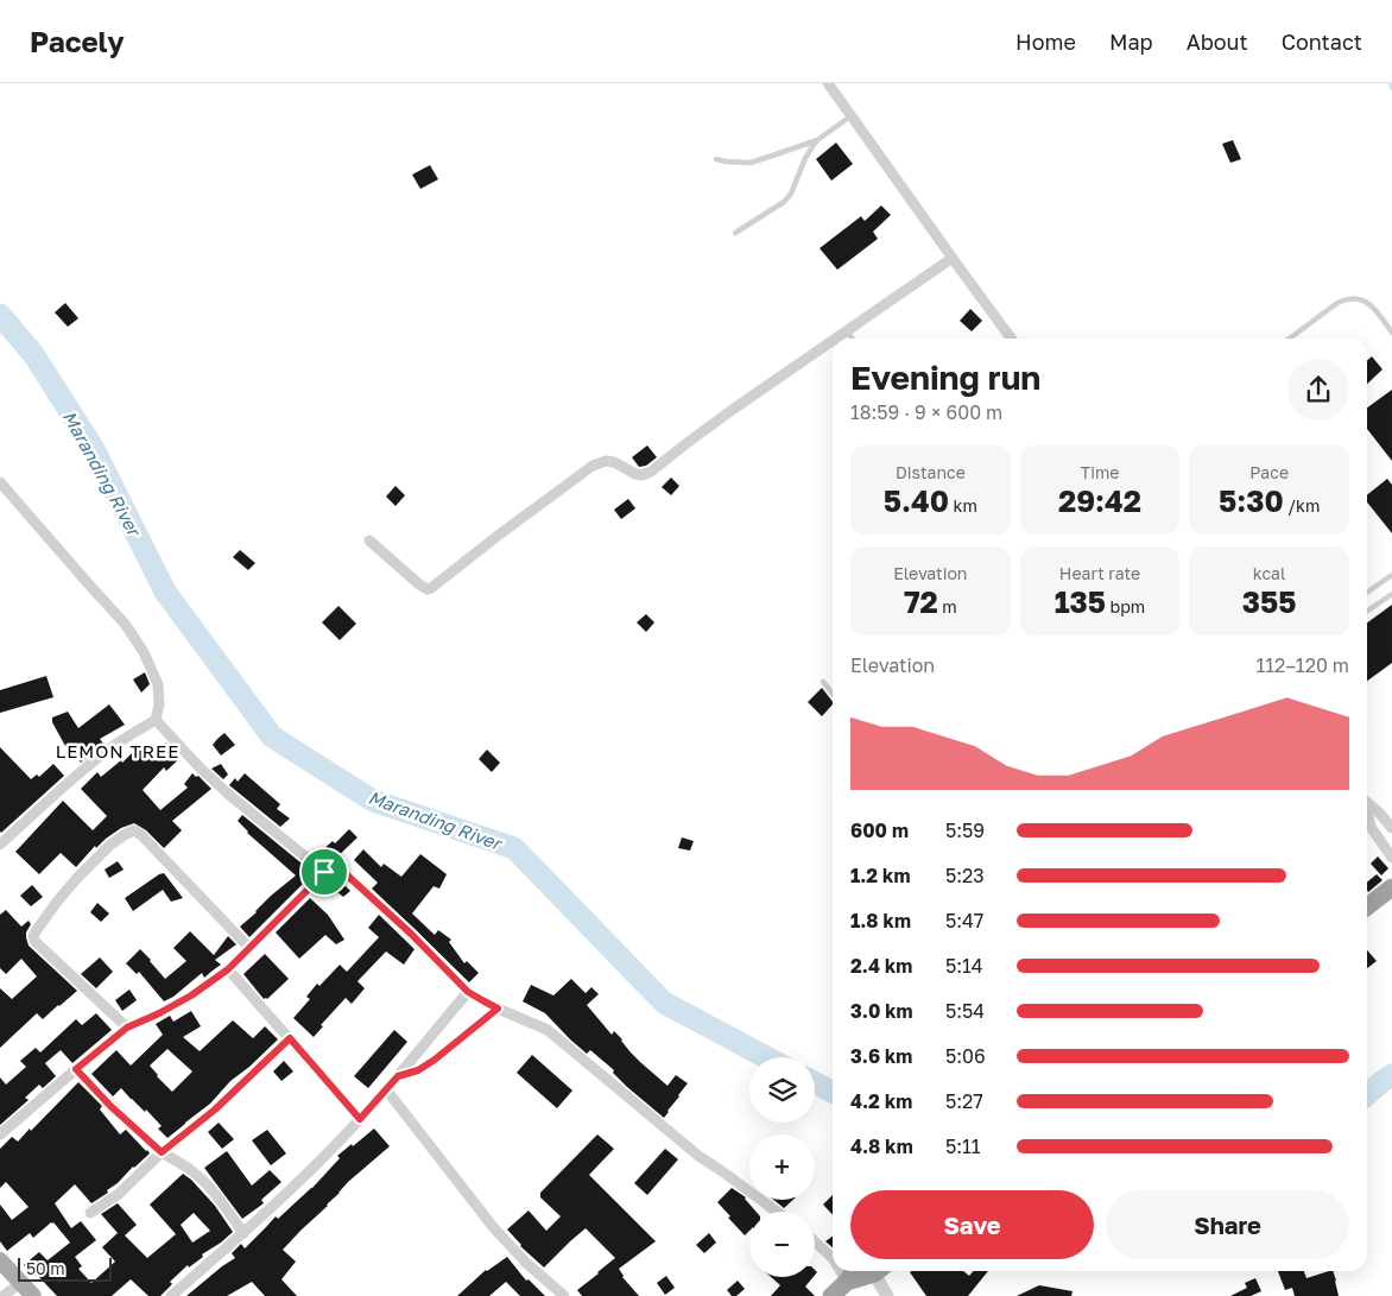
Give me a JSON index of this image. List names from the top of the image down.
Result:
{
  "districts": ["LEMON TREE"],
  "water": ["Maranding River"],
  "scale_bar": "50 m",
  "page": {
    "header": "Pacely",
    "nav": [
      "Home",
      "Map",
      "About",
      "Contact"
    ],
    "heading": ["Evening run", "18:59 · 9 × 600 m"],
    "stats": [
      ["Distance", "5.40 km"],
      ["Time", "29:42"],
      ["Pace", "5:30 /km"],
      ["Elevation", "72 m"],
      ["Heart rate", "135 bpm"],
      ["kcal", "355"]
    ],
    "chart": ["Elevation", "112–120 m"],
    "list": [
      {
        "name": "600 m",
        "note": "5:59"
      },
      {
        "name": "1.2 km",
        "note": "5:23"
      },
      {
        "name": "1.8 km",
        "note": "5:47"
      },
      {
        "name": "2.4 km",
        "note": "5:14"
      },
      {
        "name": "3.0 km",
        "note": "5:54"
      },
      {
        "name": "3.6 km",
        "note": "5:06"
      },
      {
        "name": "4.2 km",
        "note": "5:27"
      },
      {
        "name": "4.8 km",
        "note": "5:11"
      }
    ],
    "map_buttons": ["+", "−"],
    "buttons": ["Save", "Share"],
    "scale": "50 m"
  }
}
